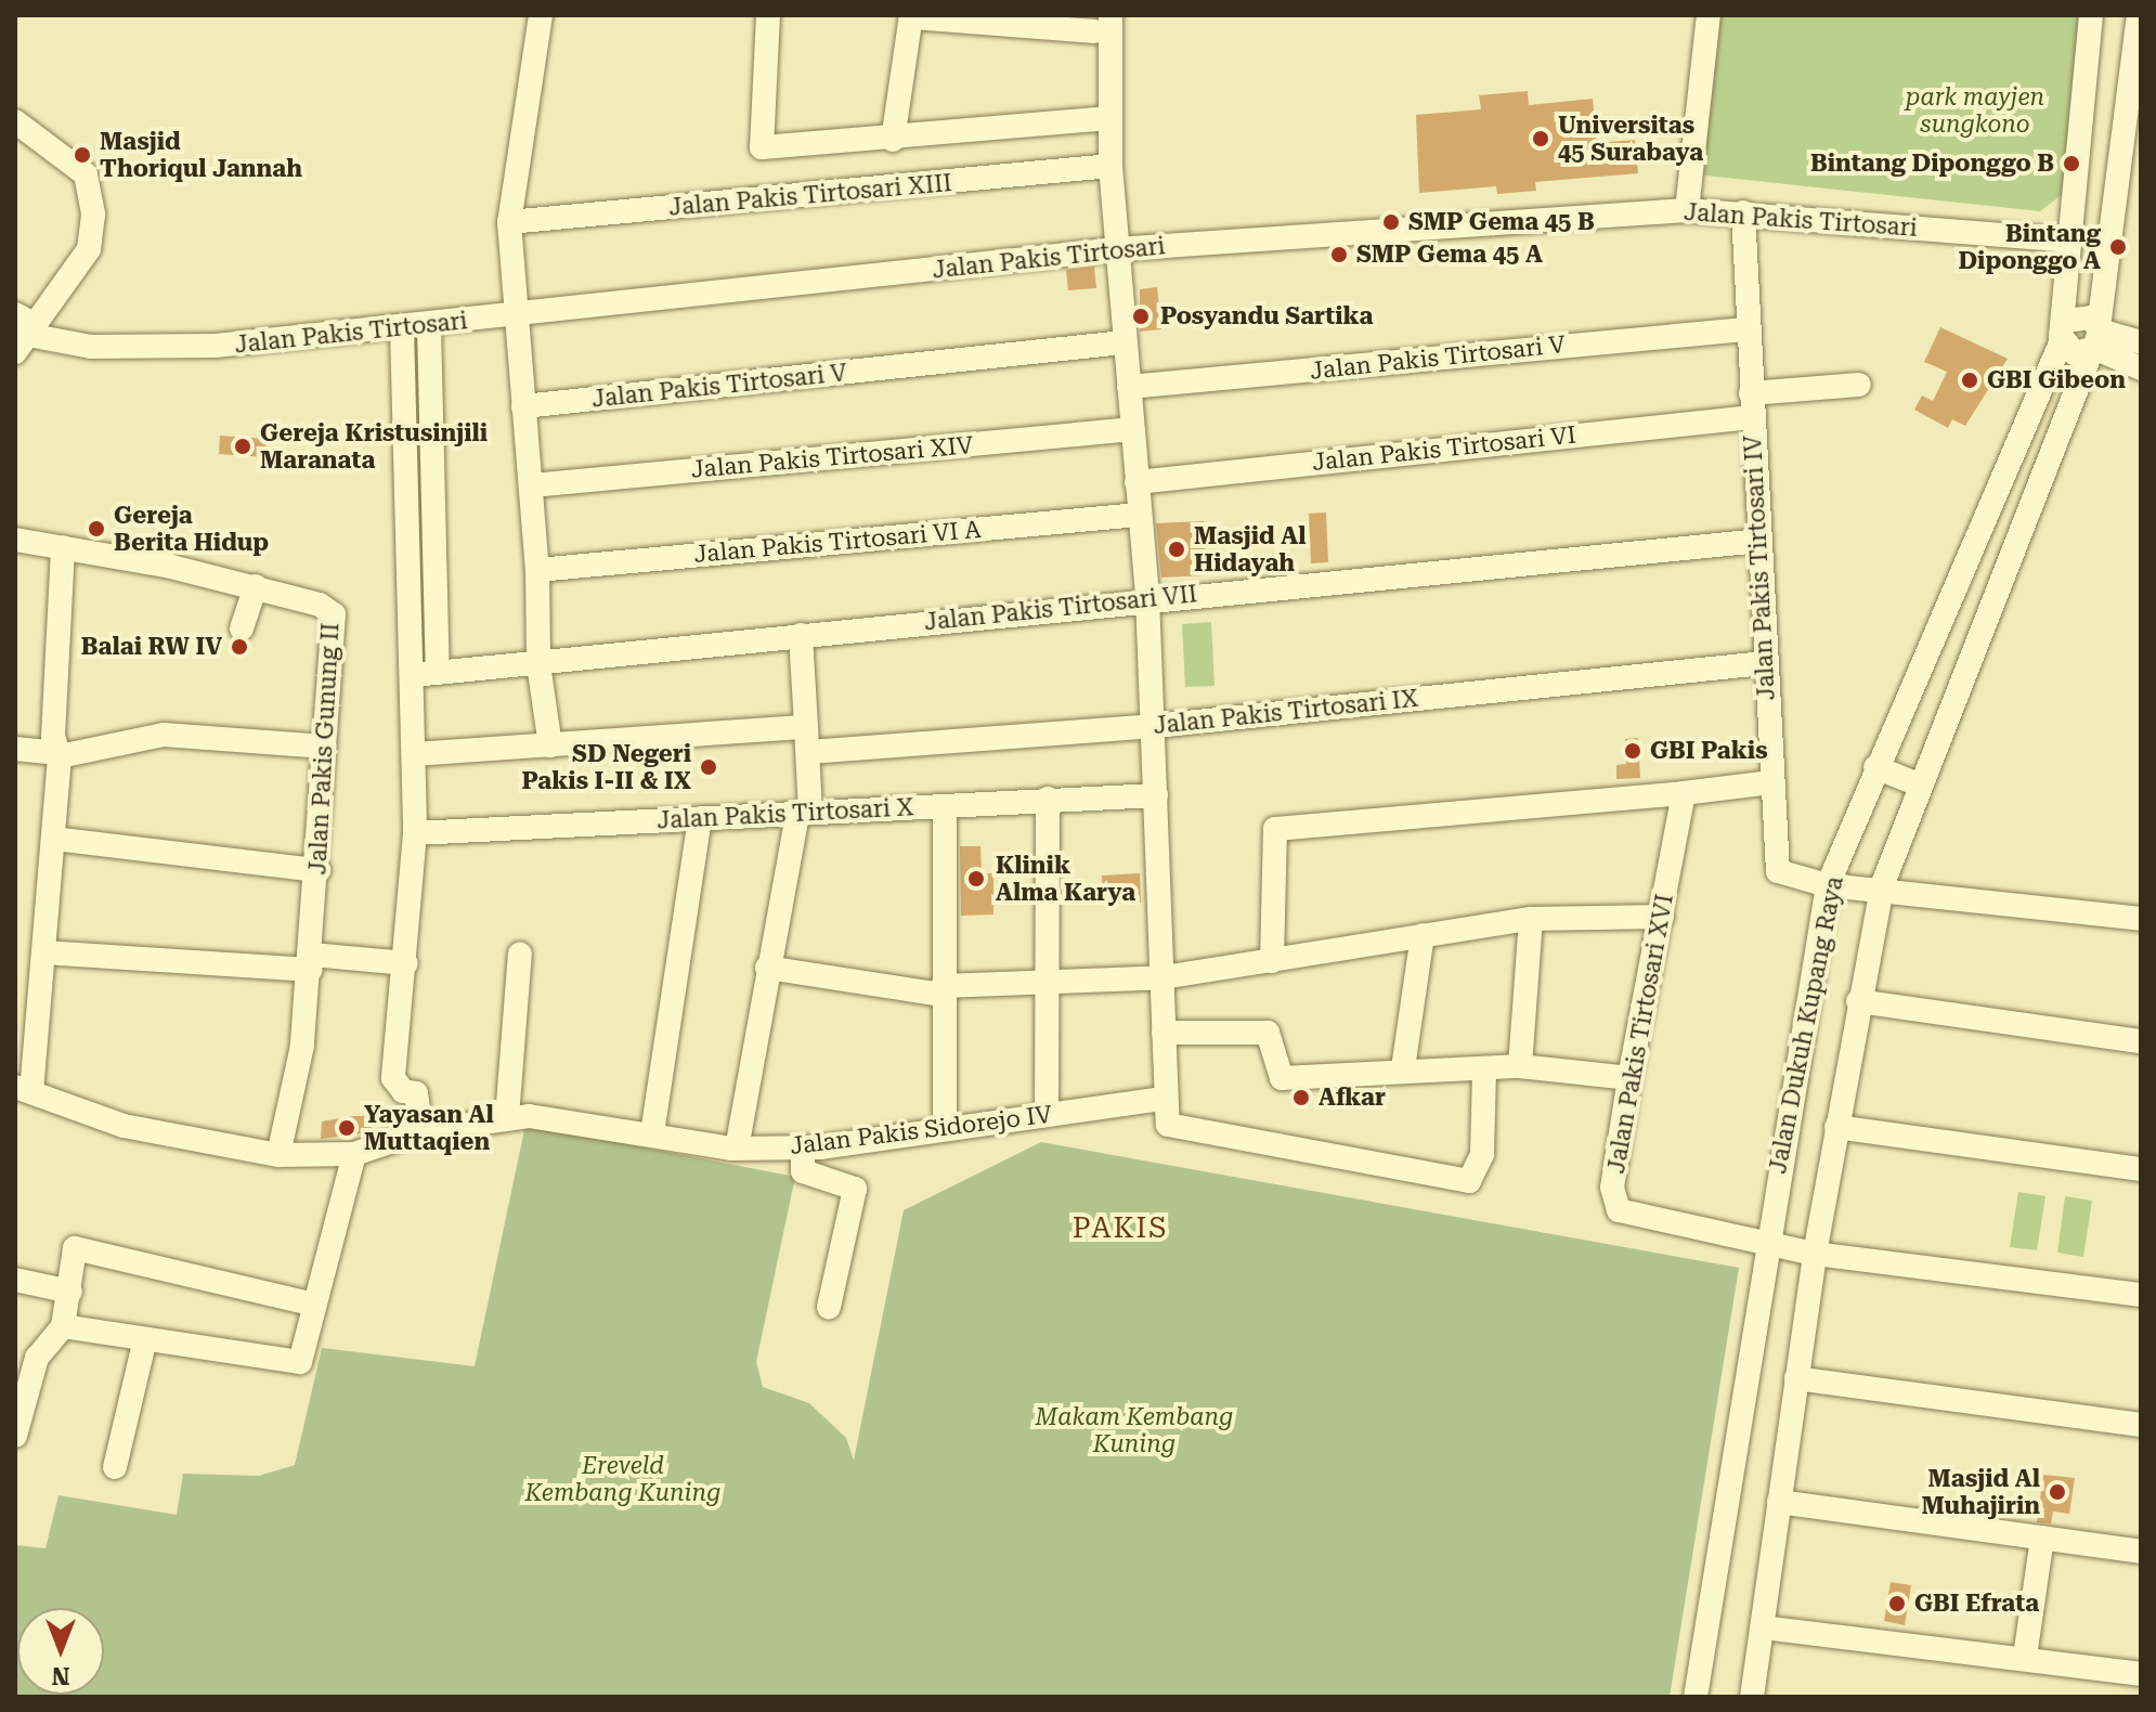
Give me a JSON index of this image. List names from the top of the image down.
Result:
{
  "streets": {
    "street": [
      "Jalan Pakis Tirtosari XIII",
      "Jalan Pakis Tirtosari",
      "Jalan Pakis Tirtosari V",
      "Jalan Pakis Tirtosari VI",
      "Jalan Pakis Tirtosari XIV",
      "Jalan Pakis Tirtosari VI A",
      "Jalan Pakis Tirtosari IV",
      "Jalan Pakis Tirtosari VII",
      "Jalan Pakis Tirtosari IX",
      "Jalan Pakis Gunung II",
      "Jalan Pakis Tirtosari X",
      "Jalan Dukuh Kupang Raya",
      "Jalan Pakis Tirtosari XVI",
      "Jalan Pakis Sidorejo IV"
    ]
  },
  "crossings": [
    ["Jalan Pakis Tirtosari", "Jalan Pakis Tirtosari IV"],
    ["Jalan Pakis Tirtosari", "Jalan Dukuh Kupang Raya"],
    ["Jalan Pakis Tirtosari V", "Jalan Pakis Tirtosari IV"],
    ["Jalan Pakis Tirtosari VI", "Jalan Pakis Tirtosari IV"],
    ["Jalan Pakis Tirtosari IV", "Jalan Pakis Tirtosari VII"],
    ["Jalan Pakis Tirtosari IV", "Jalan Pakis Tirtosari IX"],
    ["Jalan Pakis Tirtosari IV", "Jalan Dukuh Kupang Raya"],
    ["Jalan Pakis Gunung II", "Jalan Pakis Sidorejo IV"],
    ["Jalan Dukuh Kupang Raya", "Jalan Pakis Tirtosari XVI"]
  ],
  "districts": ["PAKIS"],
  "parks": ["park mayjen sungkono", "Makam Kembang Kuning", "Ereveld Kembang Kuning"],
  "places": [
    "Universitas 45 Surabaya",
    "Masjid Thoriqul Jannah",
    "Bintang Diponggo B",
    "SMP Gema 45 B",
    "Bintang Diponggo A",
    "SMP Gema 45 A",
    "Posyandu Sartika",
    "GBI Gibeon",
    "Gereja Kristusinjili Maranata",
    "Gereja Berita Hidup",
    "Masjid Al Hidayah",
    "Balai RW IV",
    "GBI Pakis",
    "SD Negeri Pakis I-II & IX",
    "Klinik Alma Karya",
    "Afkar",
    "Yayasan Al Muttaqien",
    "Masjid Al Muhajirin",
    "GBI Efrata"
  ],
  "north": "bottom"
}
